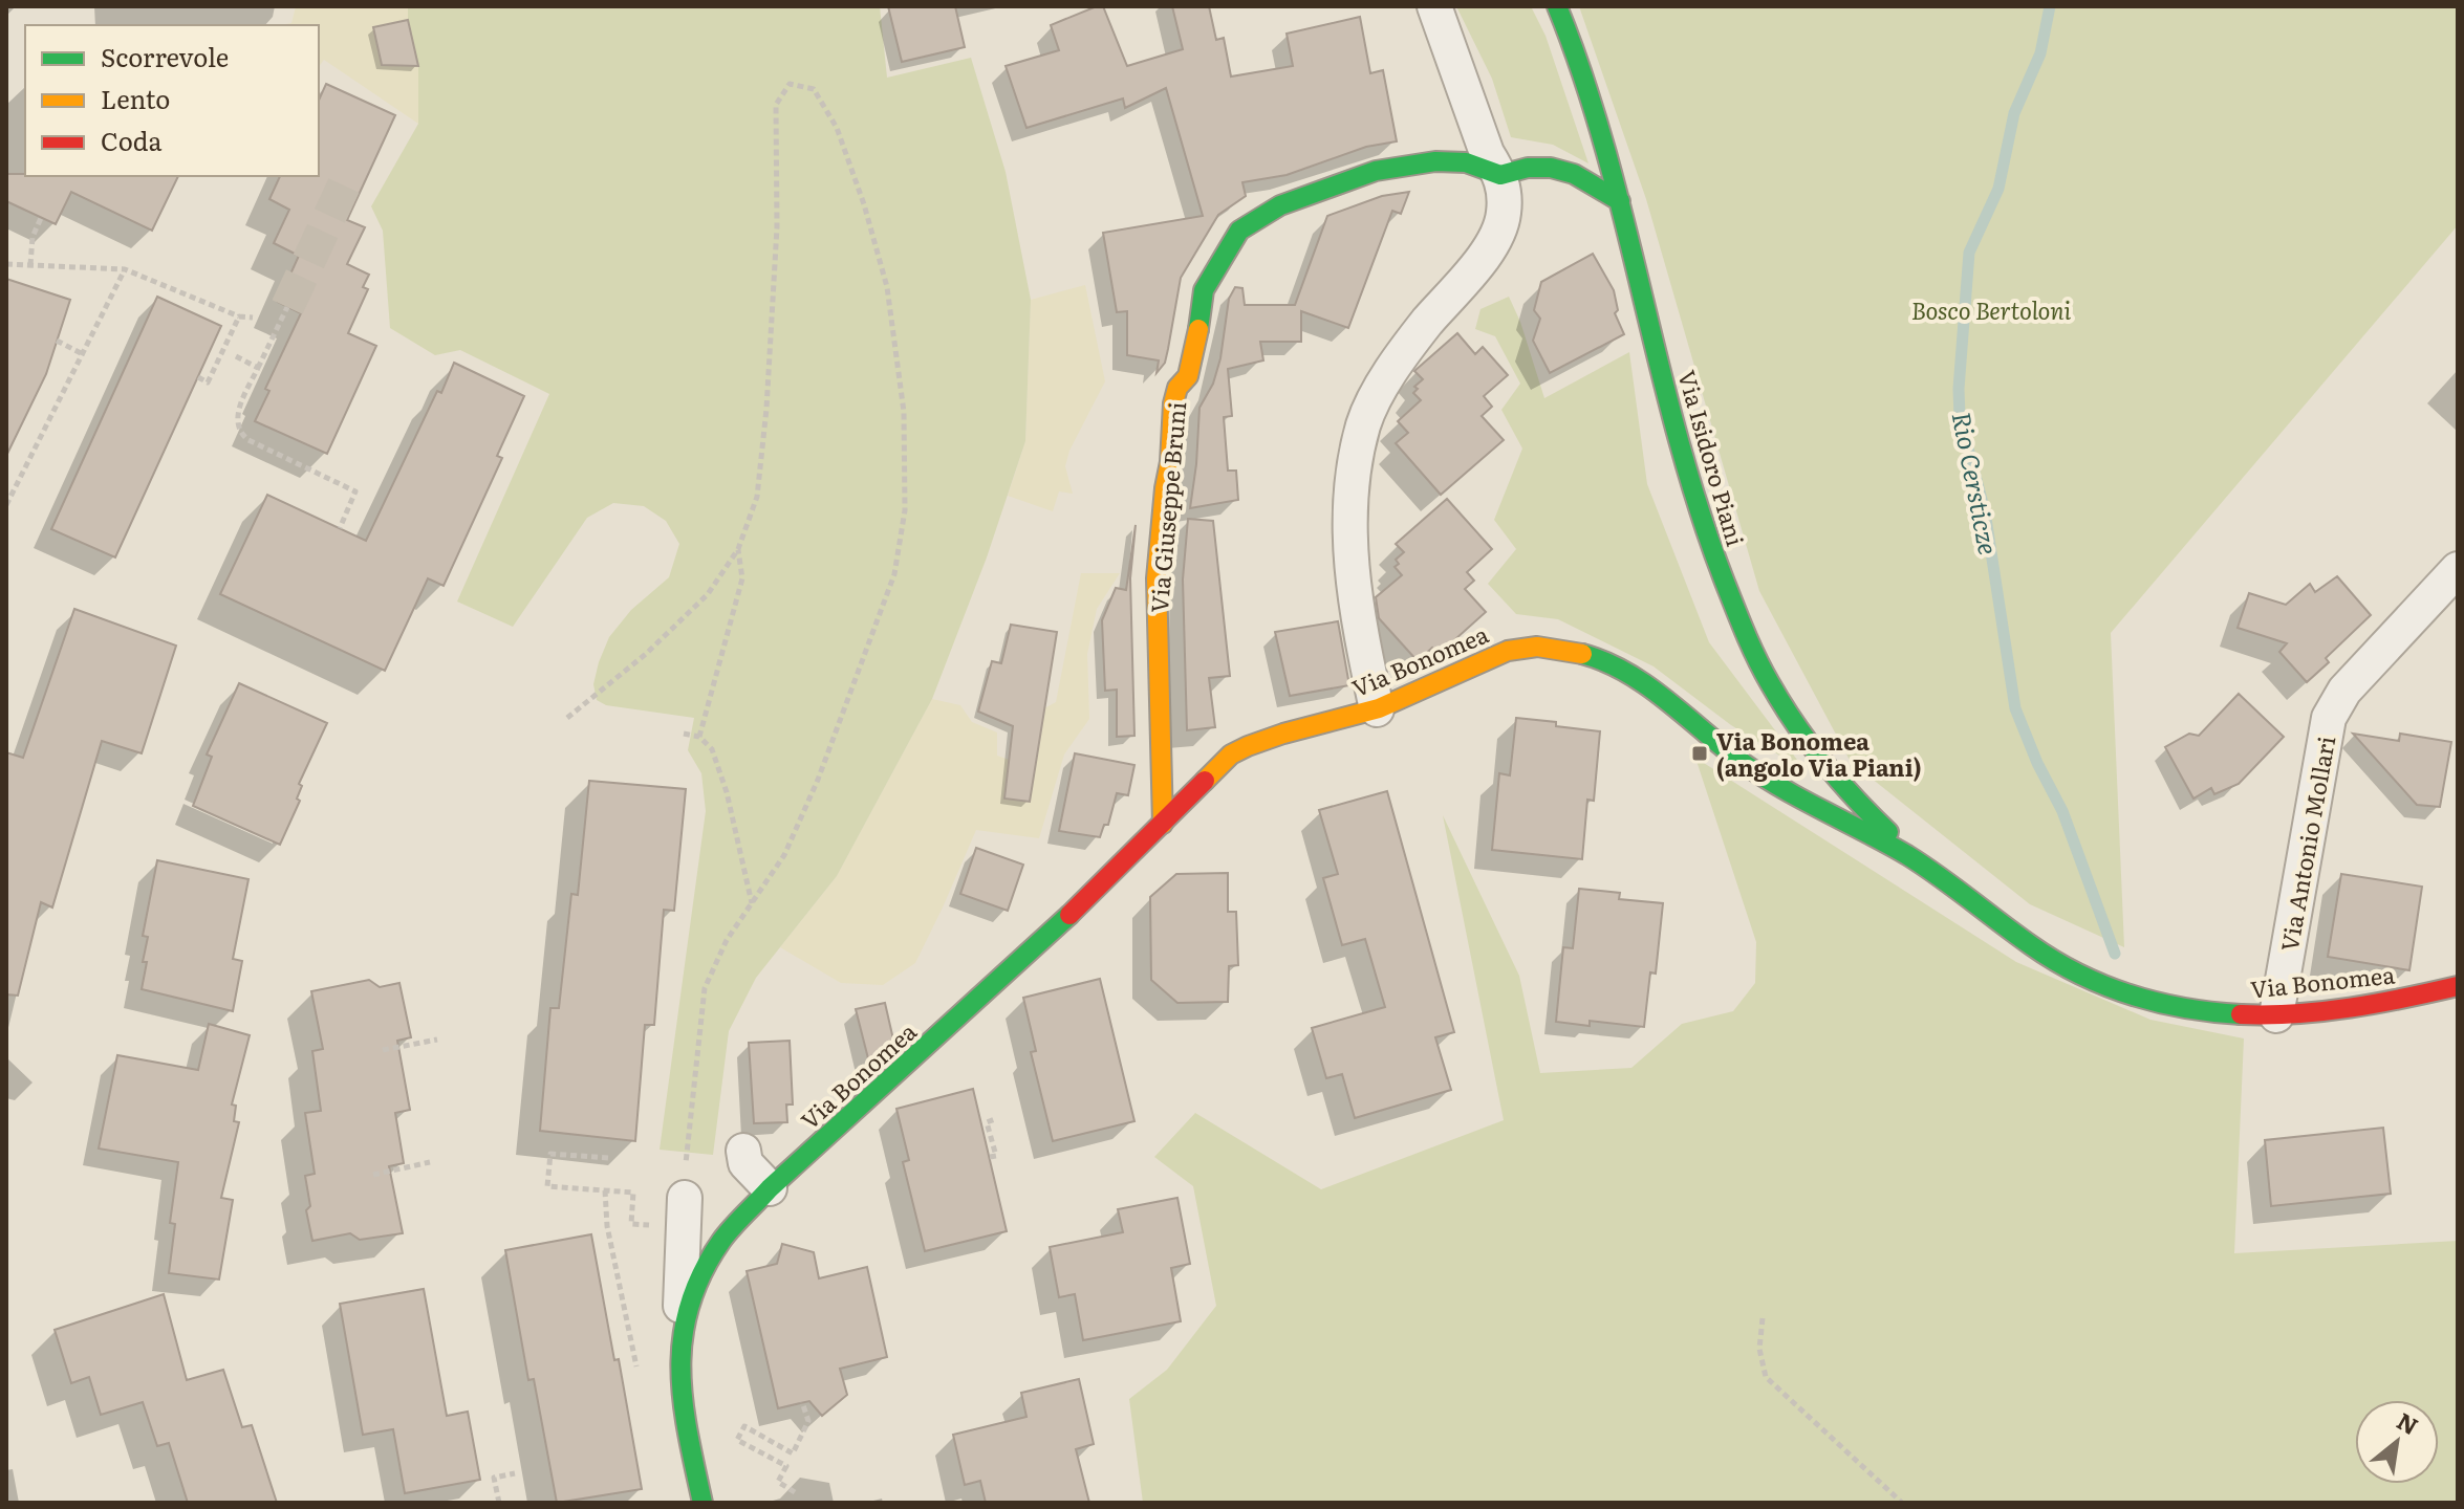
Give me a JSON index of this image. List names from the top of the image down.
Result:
{
  "streets": {
    "street": [
      "Via Isidoro Piani",
      "Via Giuseppe Bruni",
      "Via Bonomea",
      "Via Antonio Mollari"
    ]
  },
  "crossings": [
    ["Via Isidoro Piani", "Via Giuseppe Bruni"],
    ["Via Isidoro Piani", "Via Bonomea"],
    ["Via Giuseppe Bruni", "Via Bonomea"],
    ["Via Bonomea", "Via Antonio Mollari"]
  ],
  "water": ["Rio Cersticze"],
  "parks": ["Bosco Bertoloni"],
  "places": {
    "transit": ["Via Bonomea (angolo Via Piani)"]
  },
  "legend": ["Scorrevole", "Lento", "Coda"],
  "north": "top right"
}
